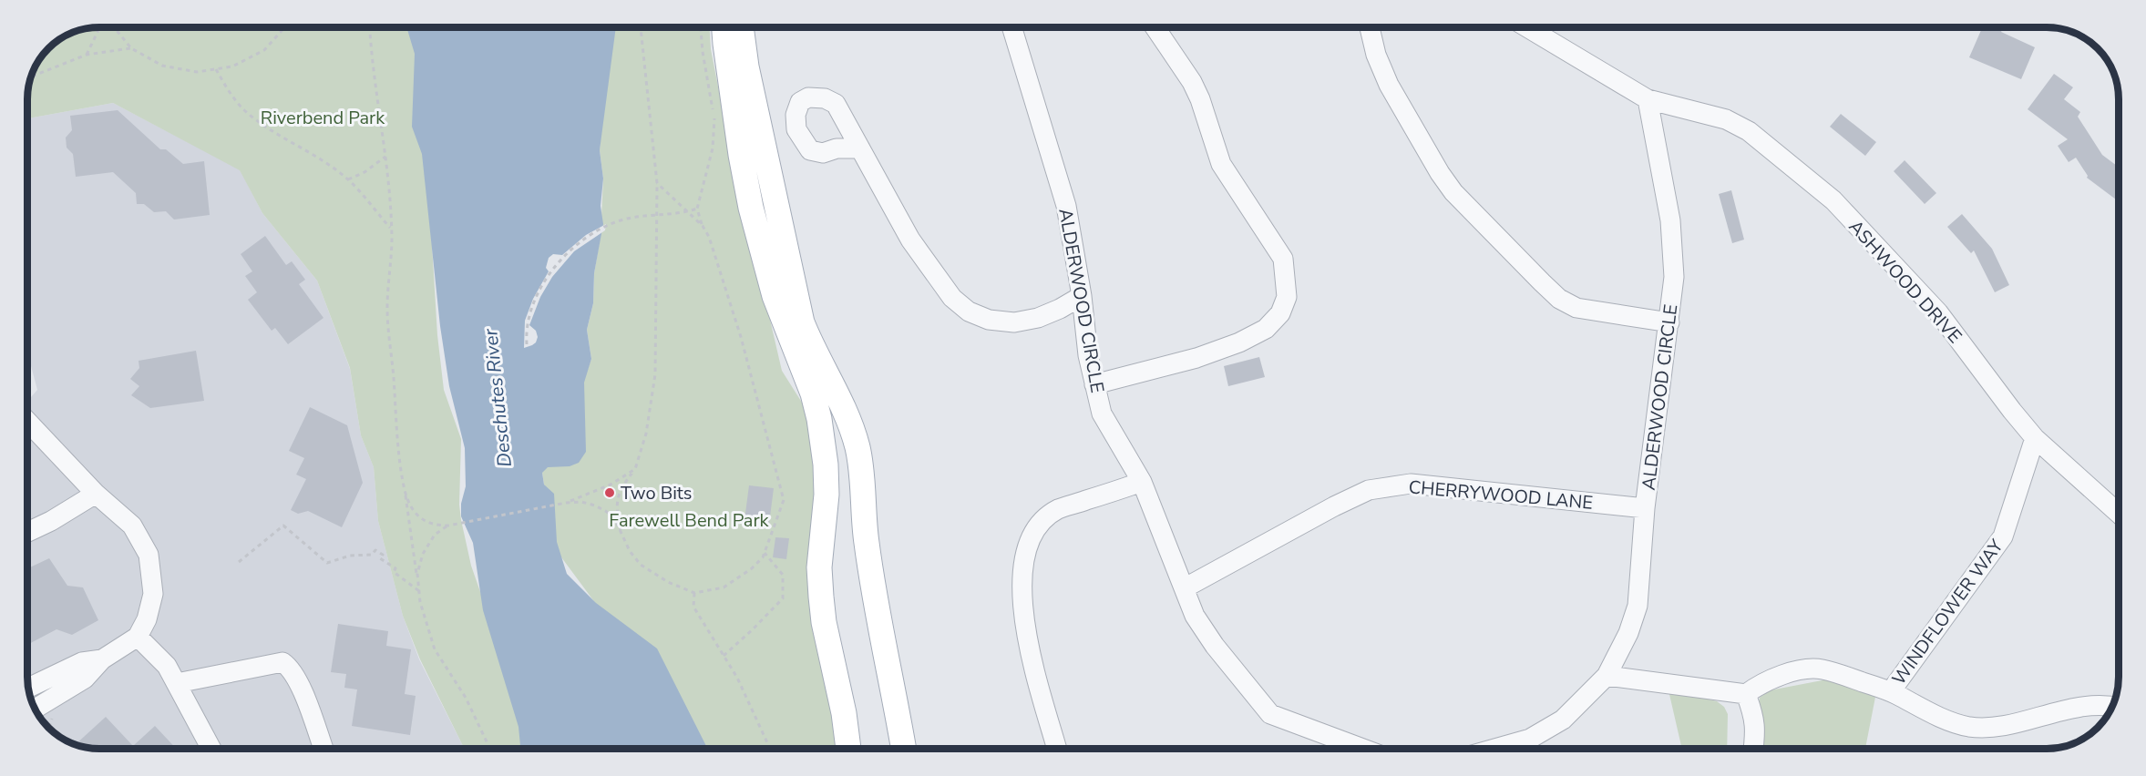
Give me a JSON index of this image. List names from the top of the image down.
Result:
{
  "streets": {
    "street": [
      "ASHWOOD DRIVE",
      "ALDERWOOD CIRCLE",
      "CHERRYWOOD LANE",
      "WINDFLOWER WAY"
    ]
  },
  "crossings": [
    ["ASHWOOD DRIVE", "ALDERWOOD CIRCLE"],
    ["ASHWOOD DRIVE", "WINDFLOWER WAY"],
    ["ALDERWOOD CIRCLE", "CHERRYWOOD LANE"]
  ],
  "water": ["Deschutes River"],
  "parks": ["Riverbend Park", "Farewell Bend Park"],
  "places": ["Two Bits"]
}
